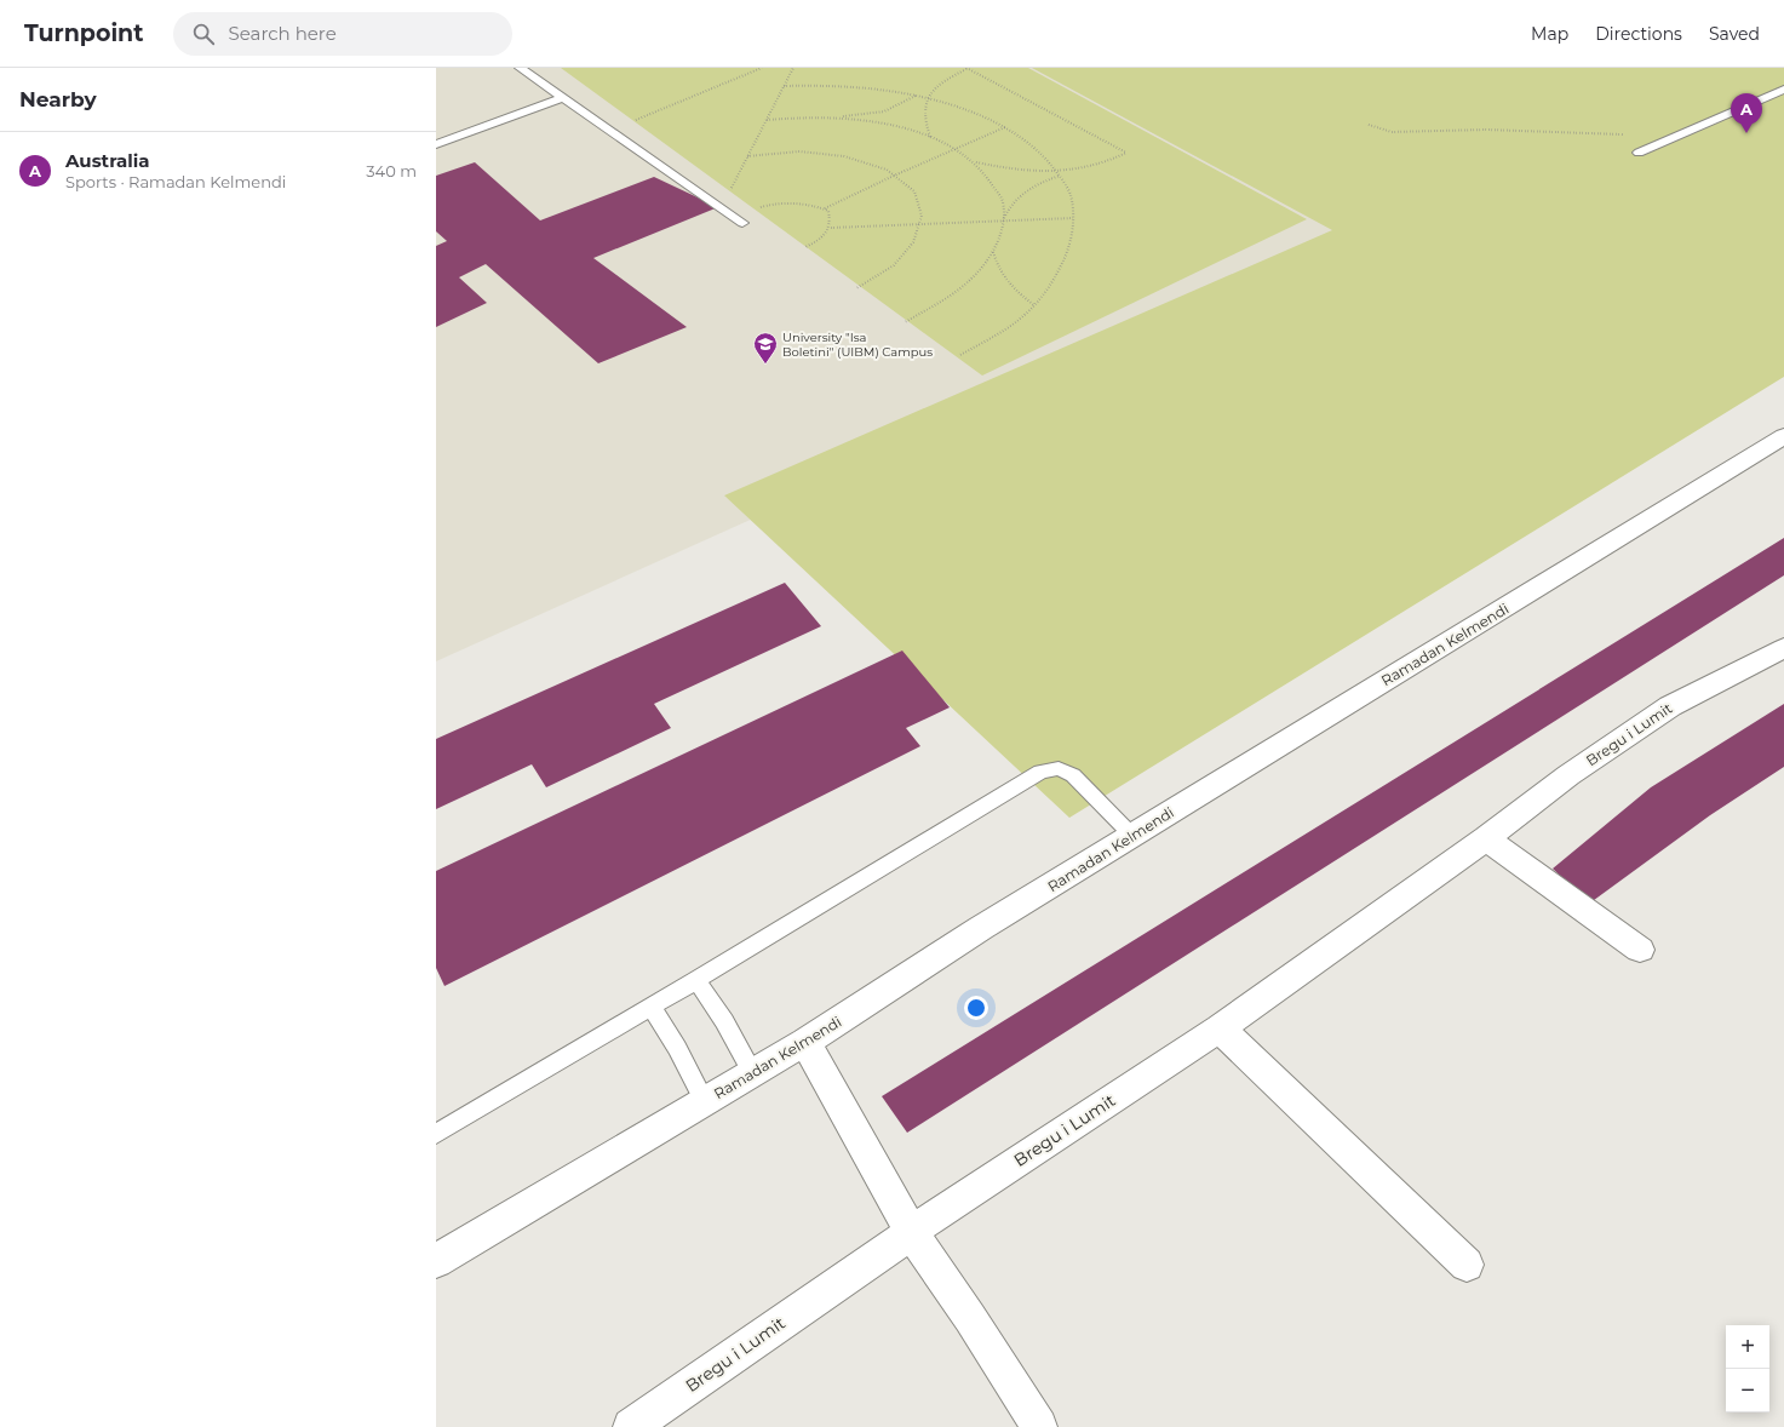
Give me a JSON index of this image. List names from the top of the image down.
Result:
{
  "streets": {
    "street": ["Ramadan Kelmendi", "Bregu i Lumit"]
  },
  "places": {
    "school or university": ["University \"Isa Boletini\" (UIBM) Campus"]
  },
  "page": {
    "header": "Turnpoint",
    "search": "Search here",
    "nav": ["Map", "Directions", "Saved"],
    "heading": "Nearby",
    "pins": "A",
    "list": [
      {
        "mark": "A",
        "name": "Australia",
        "note": "Sports · Ramadan Kelmendi",
        "value": "340 m"
      }
    ],
    "map_buttons": ["+", "−"]
  }
}
